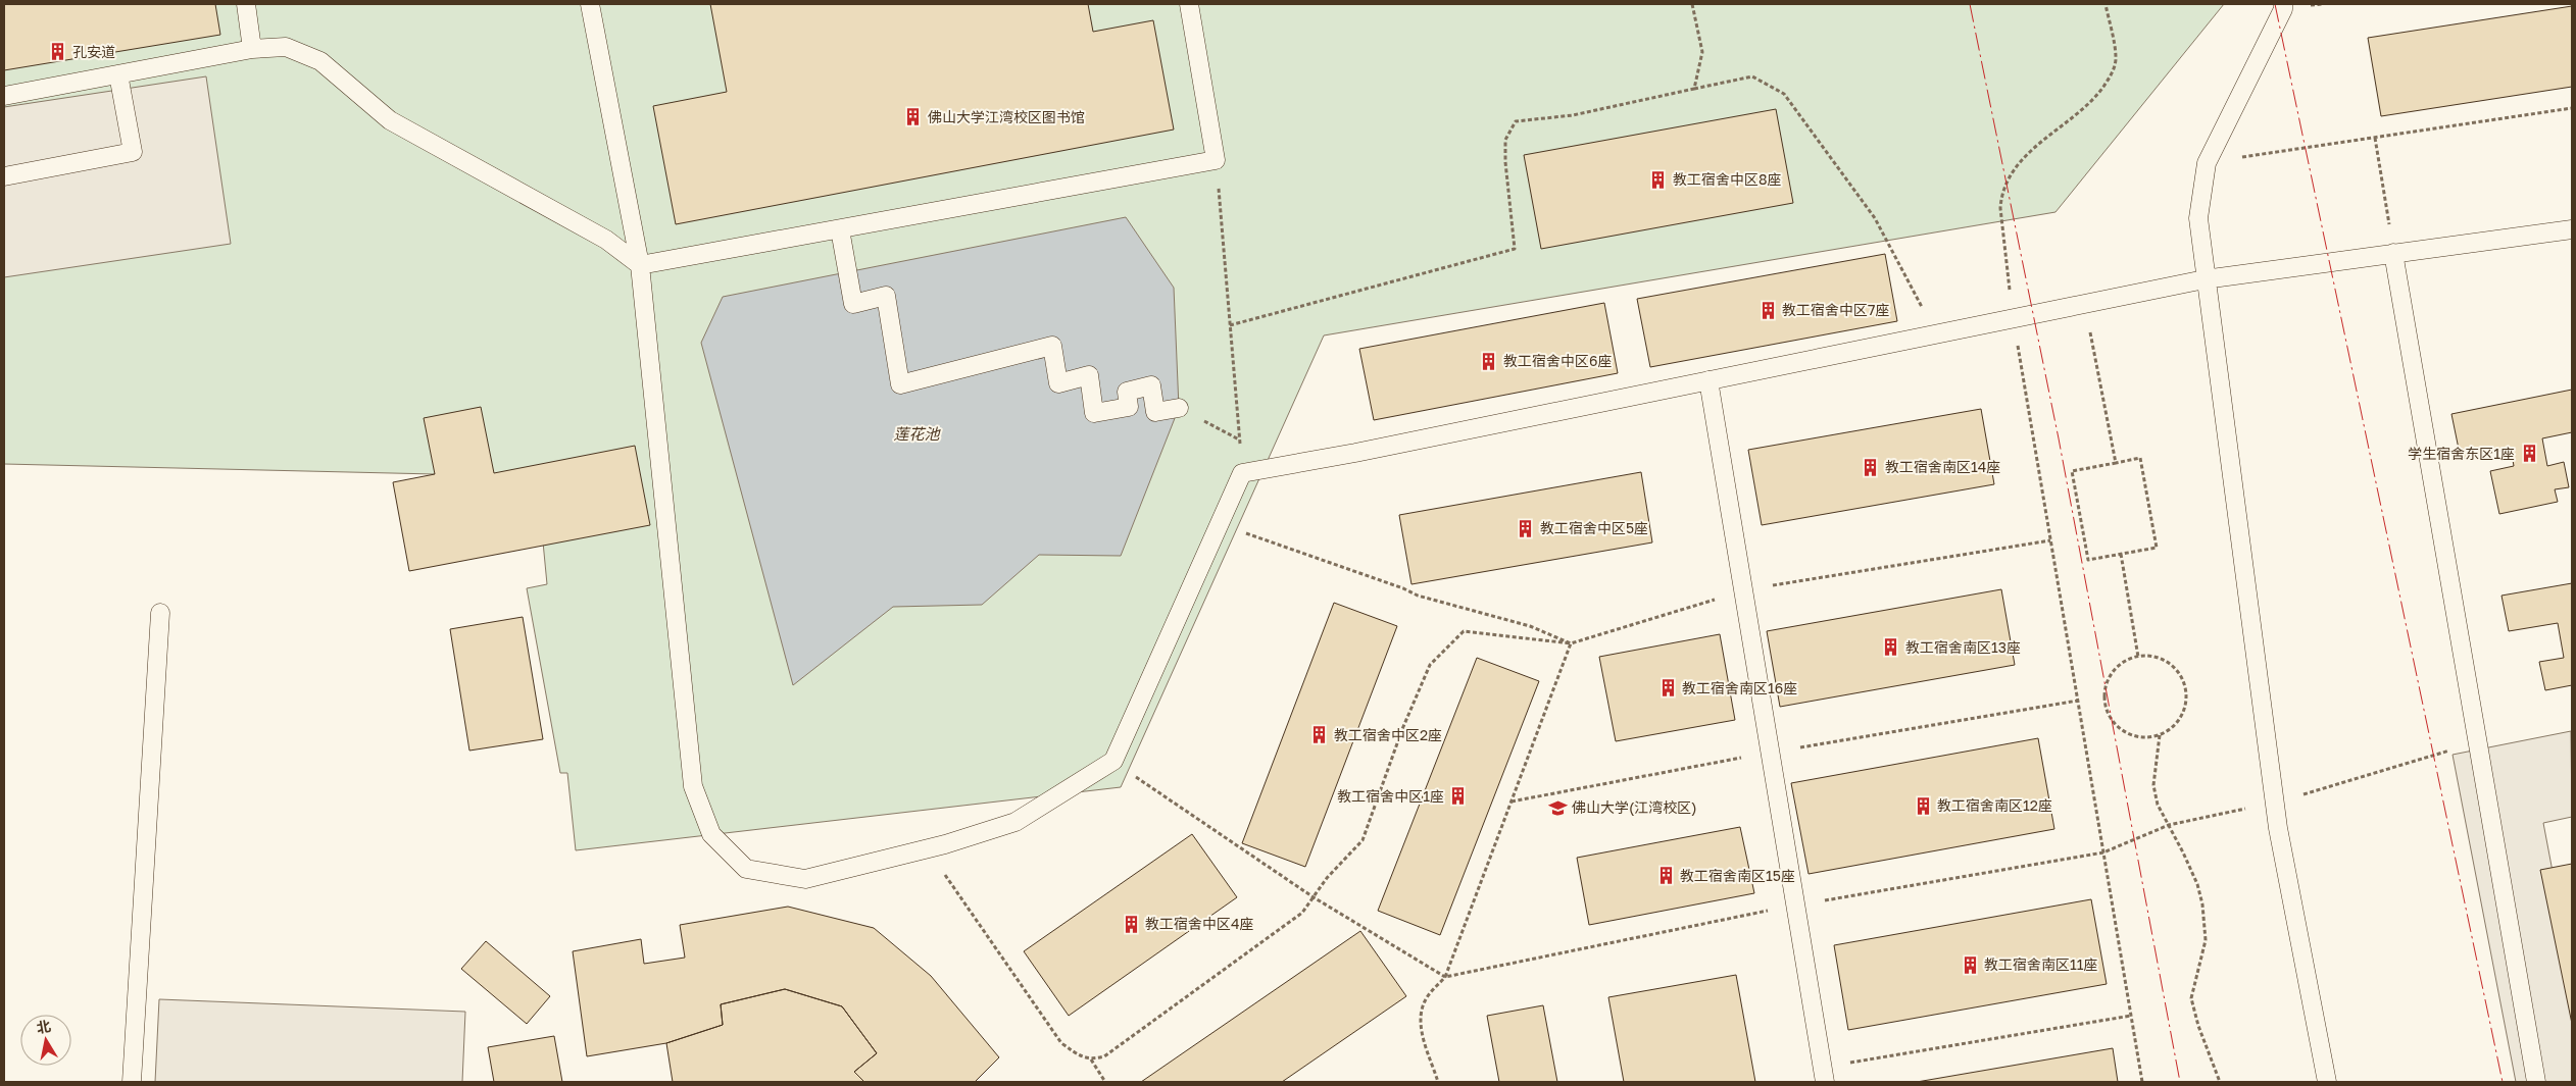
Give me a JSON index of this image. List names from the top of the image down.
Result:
{
  "water": ["莲花池"],
  "places": {
    "building": [
      "孔安道",
      "佛山大学江湾校区图书馆",
      "教工宿舍中区8座",
      "教工宿舍中区7座",
      "教工宿舍中区6座",
      "学生宿舍东区1座",
      "教工宿舍南区14座",
      "教工宿舍中区5座",
      "教工宿舍南区13座",
      "教工宿舍南区16座",
      "教工宿舍中区2座",
      "教工宿舍中区1座",
      "教工宿舍南区12座",
      "教工宿舍南区15座",
      "教工宿舍中区4座",
      "教工宿舍南区11座"
    ],
    "school or university": ["佛山大学(江湾校区)"]
  },
  "north": "top"
}
